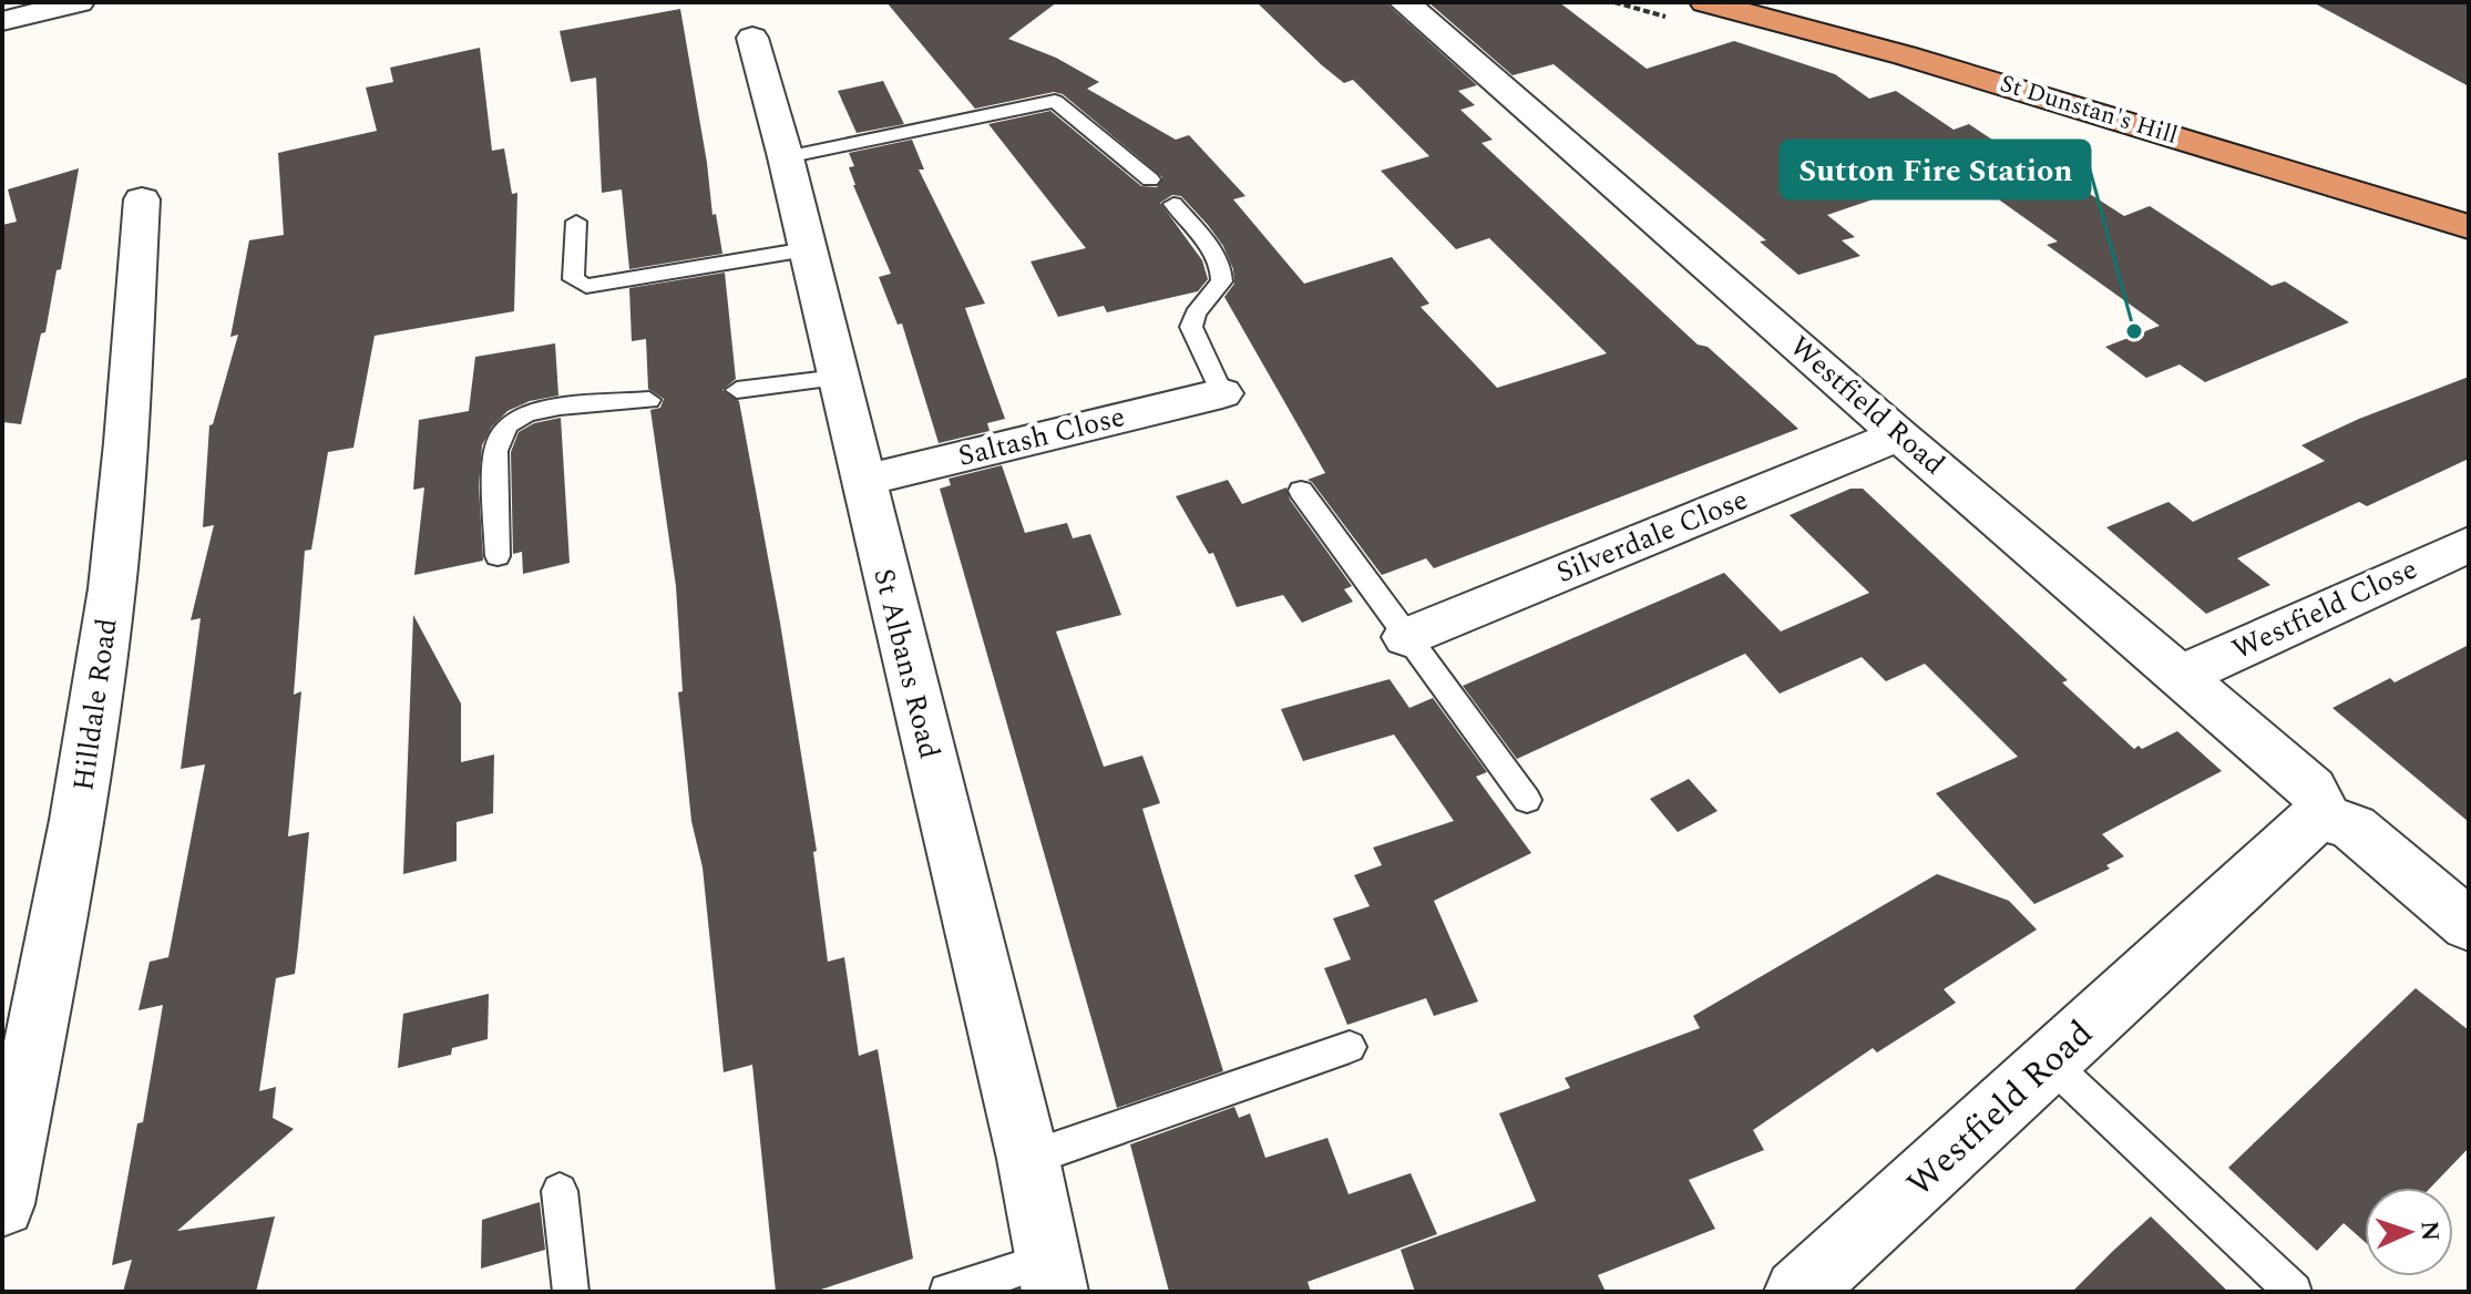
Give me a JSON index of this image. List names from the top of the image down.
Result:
{
  "streets": {
    "highway": ["St Dunstan's Hill"],
    "street": [
      "Westfield Road",
      "Saltash Close",
      "Silverdale Close",
      "Westfield Close",
      "St Albans Road",
      "Hilldale Road"
    ]
  },
  "crossings": [
    ["Westfield Road", "Silverdale Close"],
    ["Westfield Road", "Westfield Close"],
    ["Saltash Close", "St Albans Road"]
  ],
  "places": ["Sutton Fire Station"],
  "north": "right"
}
